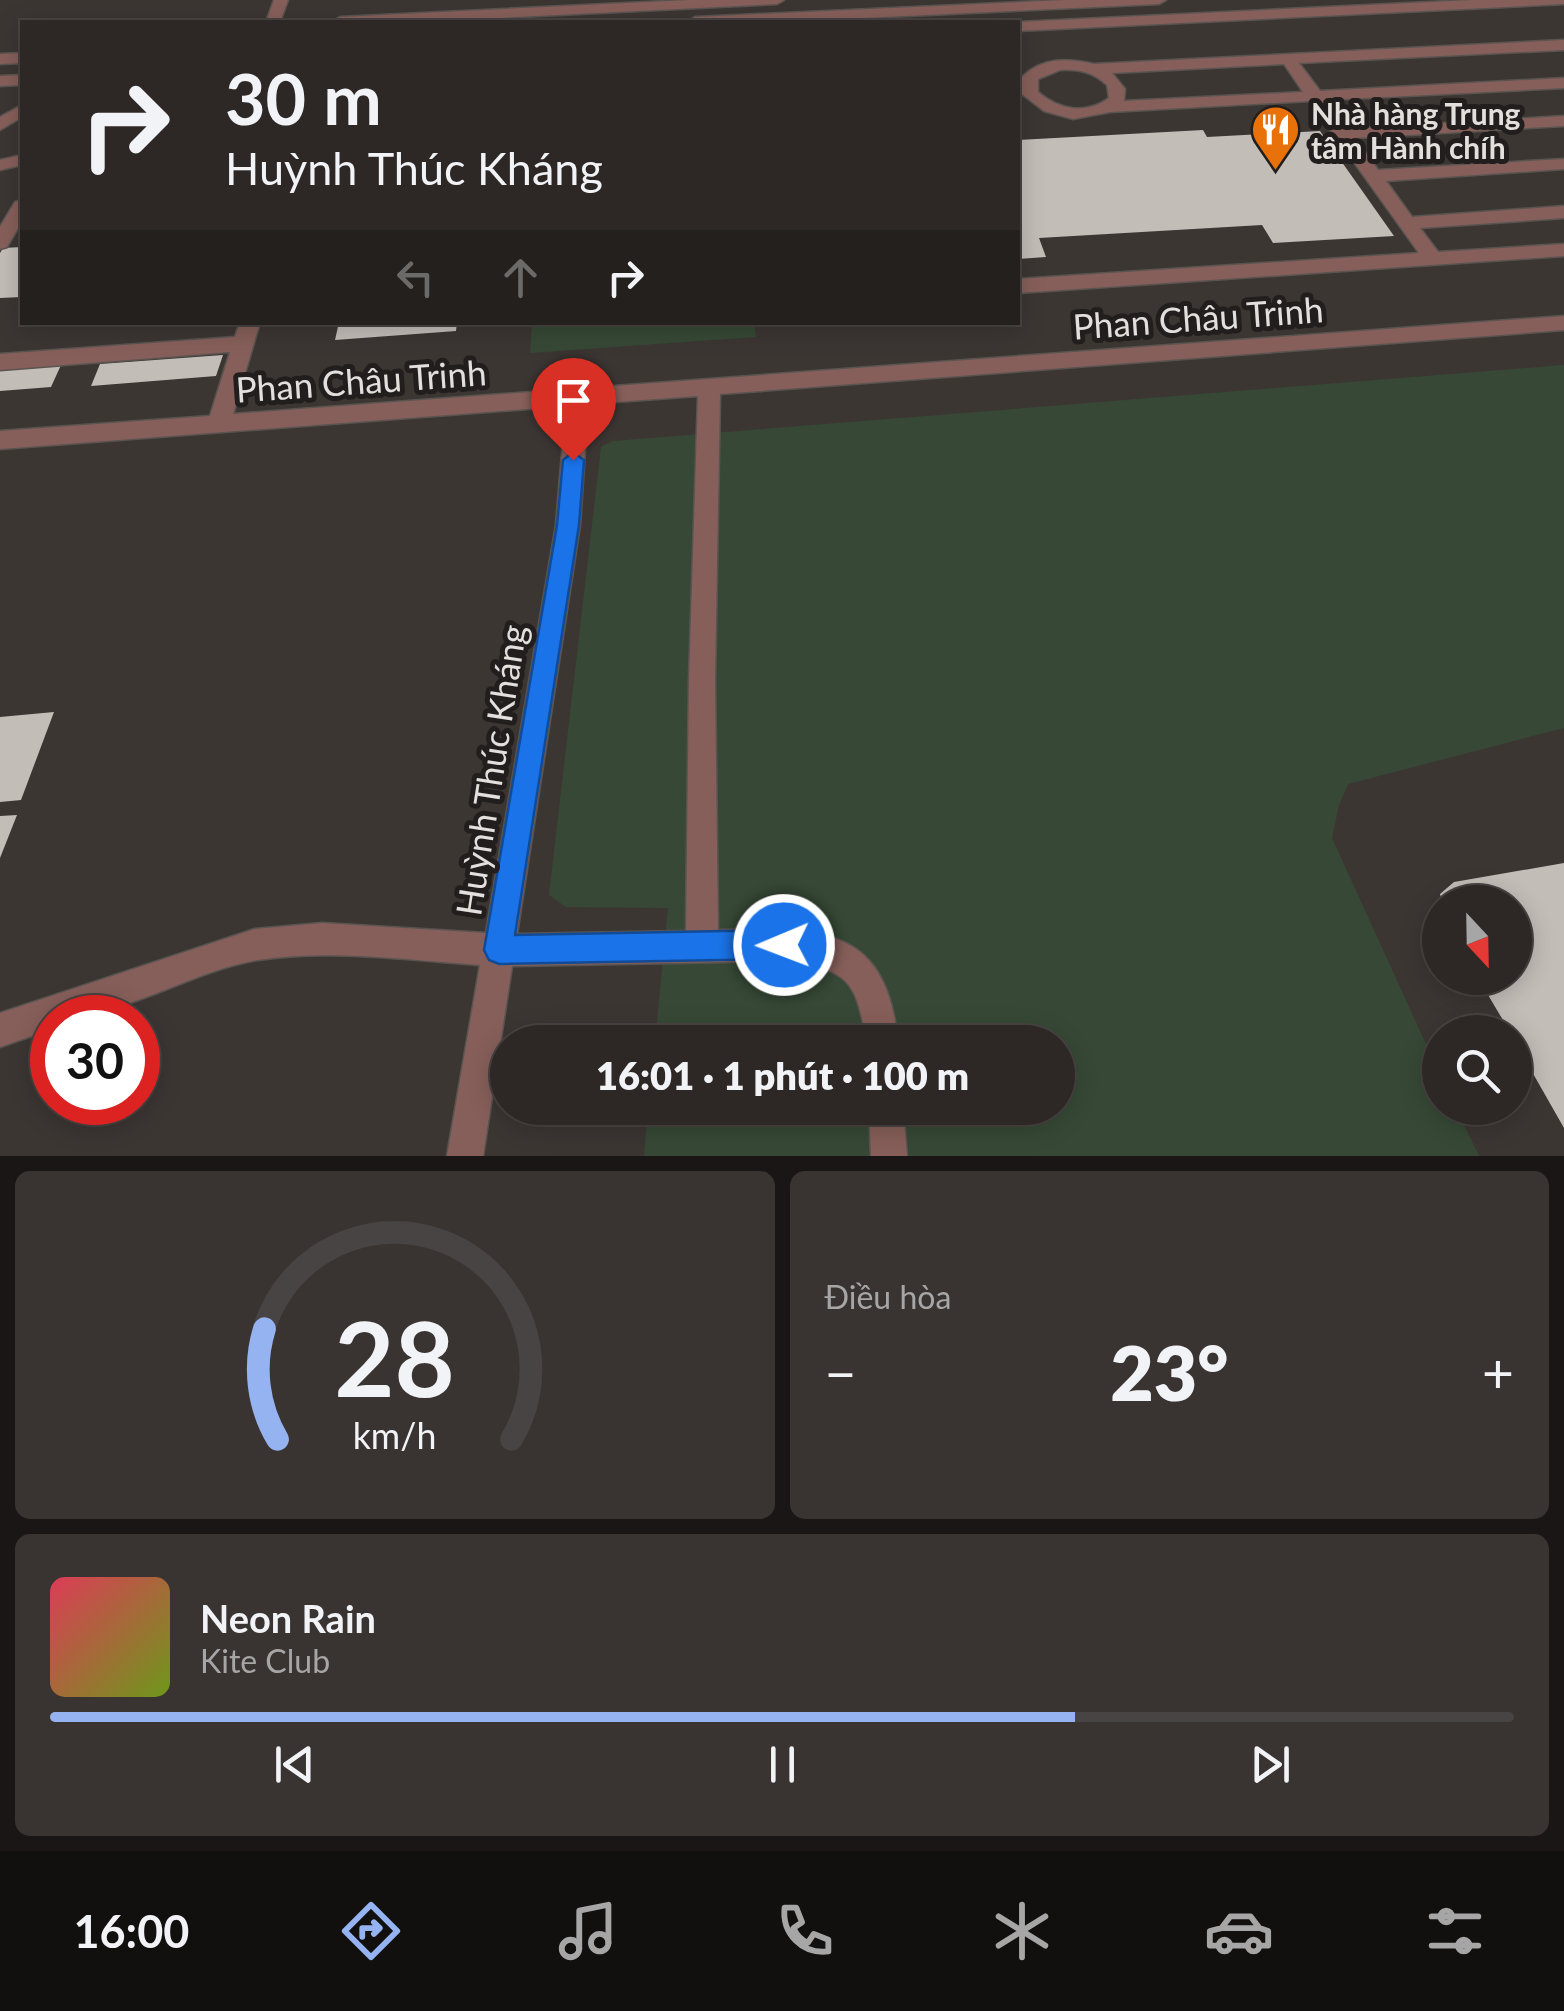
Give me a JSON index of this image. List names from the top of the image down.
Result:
{
  "streets": {
    "street": ["Phan Châu Trinh", "Huỳnh Thúc Kháng"]
  },
  "crossings": [
    ["Phan Châu Trinh", "Huỳnh Thúc Kháng"]
  ],
  "places": {
    "restaurant": ["Nhà hàng Trung tâm Hành chíh"]
  },
  "north": "bottom",
  "page": {
    "turn": ["30 m", "Huỳnh Thúc Kháng"],
    "limit": "30",
    "trip": "16:01 · 1 phút · 100 m",
    "tile": "Điều hòa",
    "heat": ["−", "23°", "+"],
    "song": ["Neon Rain", "Kite Club"],
    "tabs": "16:00",
    "gauge": ["28", "km/h"]
  }
}
